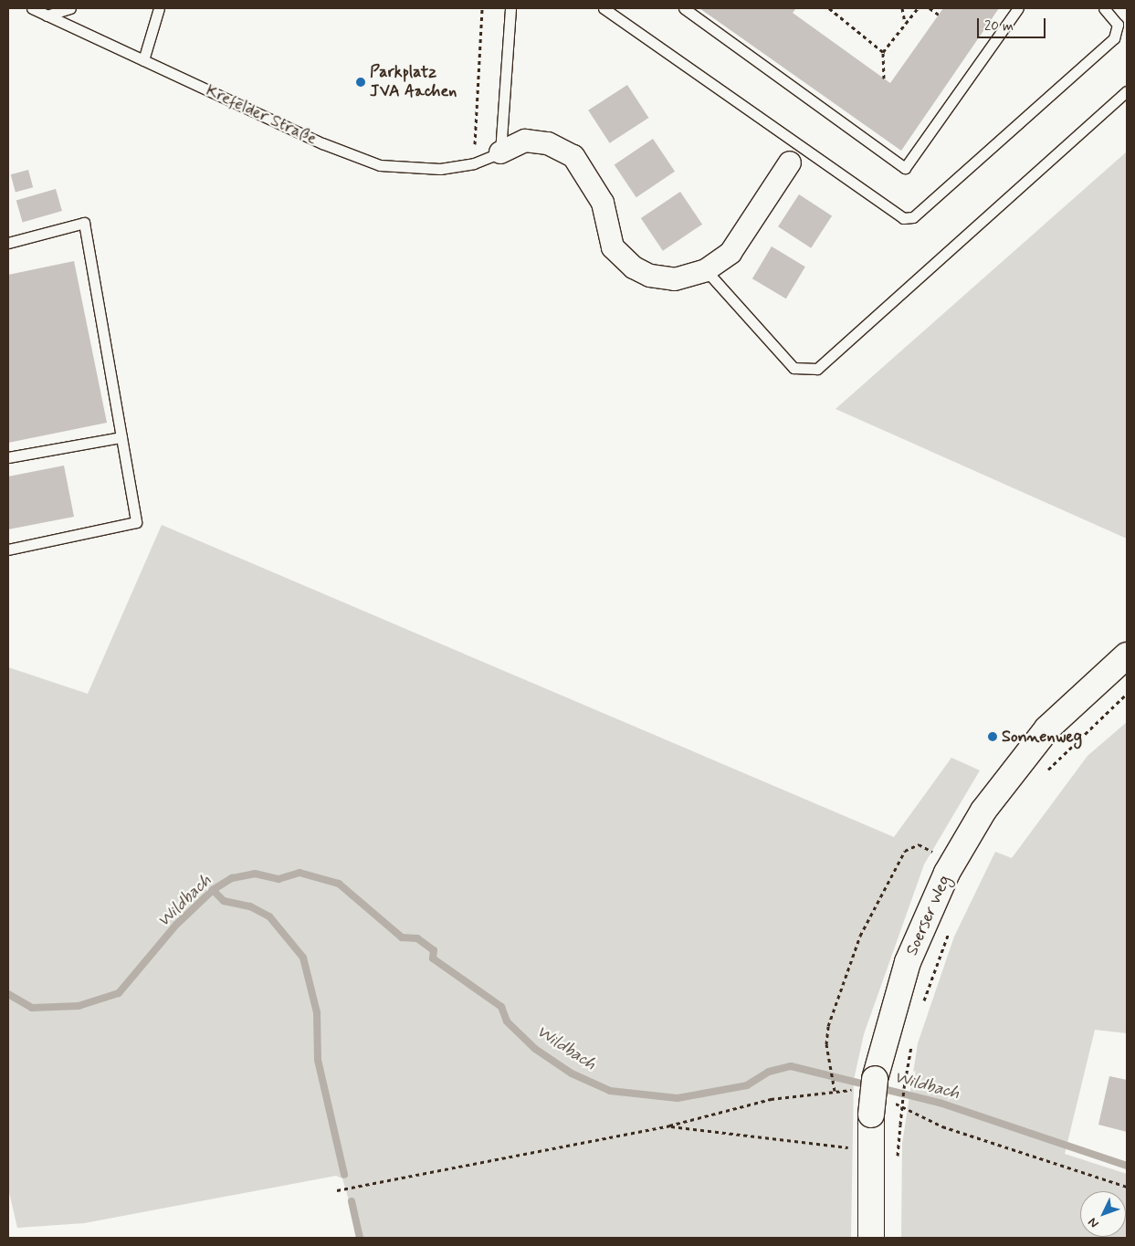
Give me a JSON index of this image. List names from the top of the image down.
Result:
{
  "streets": {
    "main road": ["Soerser Weg"],
    "street": ["Krefelder Straße"]
  },
  "water": ["Wildbach"],
  "places": ["Parkplatz JVA Aachen", "Sonnenweg"],
  "scale_bar": "20 m",
  "north": "bottom left"
}
